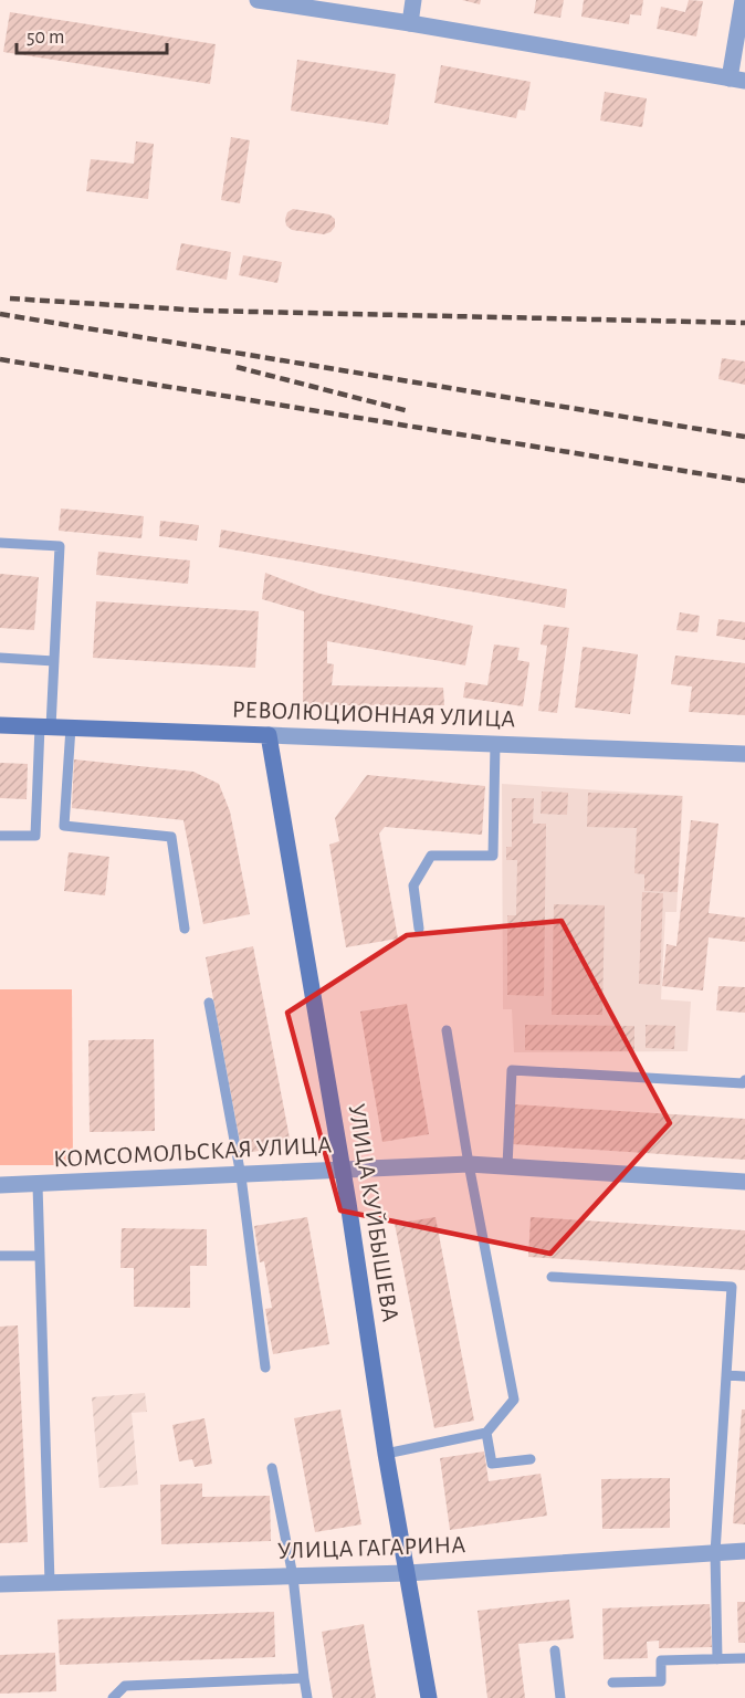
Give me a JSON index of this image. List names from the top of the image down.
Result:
{
  "streets": {
    "main road": ["РЕВОЛЮЦИОННАЯ УЛИЦА", "УЛИЦА КУЙБЫШЕВА"],
    "street": ["КОМСОМОЛЬСКАЯ УЛИЦА", "УЛИЦА ГАГАРИНА"]
  },
  "crossings": [
    ["РЕВОЛЮЦИОННАЯ УЛИЦА", "УЛИЦА КУЙБЫШЕВА"],
    ["КОМСОМОЛЬСКАЯ УЛИЦА", "УЛИЦА КУЙБЫШЕВА"],
    ["УЛИЦА КУЙБЫШЕВА", "УЛИЦА ГАГАРИНА"]
  ],
  "scale_bar": "50 m"
}
